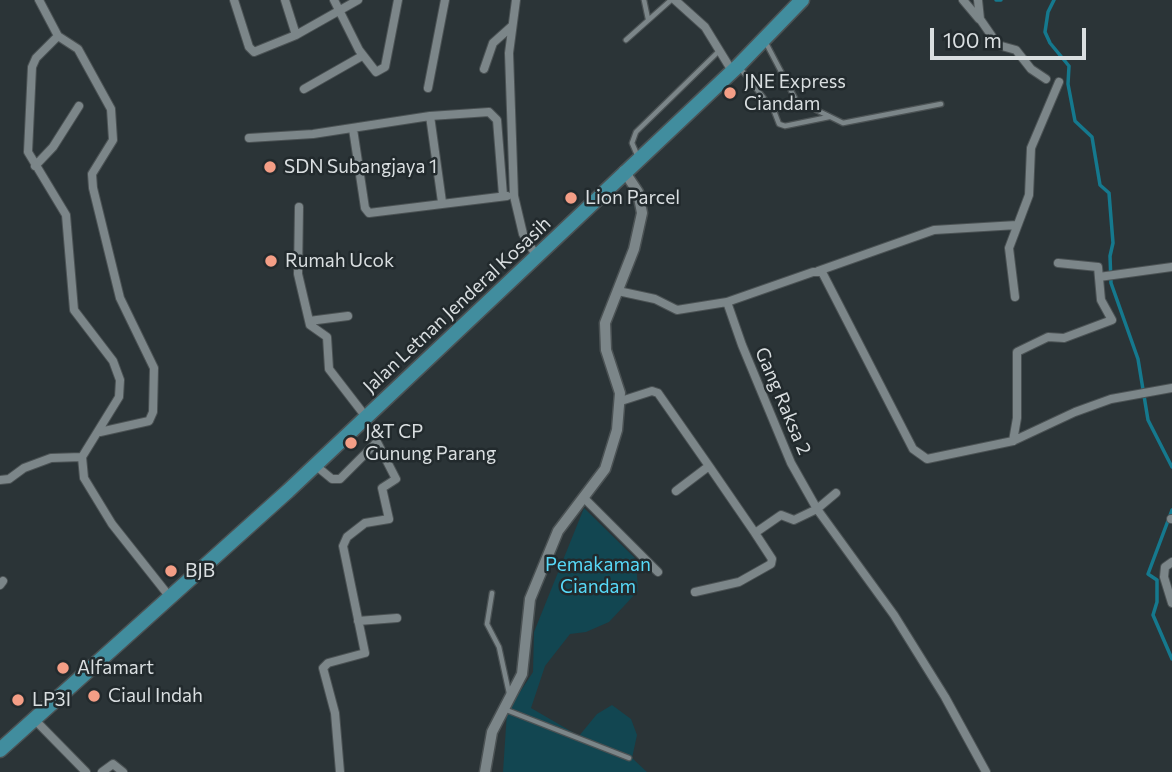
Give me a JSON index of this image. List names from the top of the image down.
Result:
{
  "streets": {
    "highway": ["Jalan Letnan Jenderal Kosasih"],
    "street": ["Gang Raksa 2"]
  },
  "parks": ["Pemakaman Ciandam"],
  "places": [
    "JNE Express Ciandam",
    "SDN Subangjaya 1",
    "Lion Parcel",
    "Rumah Ucok",
    "J&T CP Gunung Parang",
    "BJB",
    "Alfamart",
    "Ciaul Indah",
    "LP3I"
  ],
  "scale_bar": "100 m"
}
